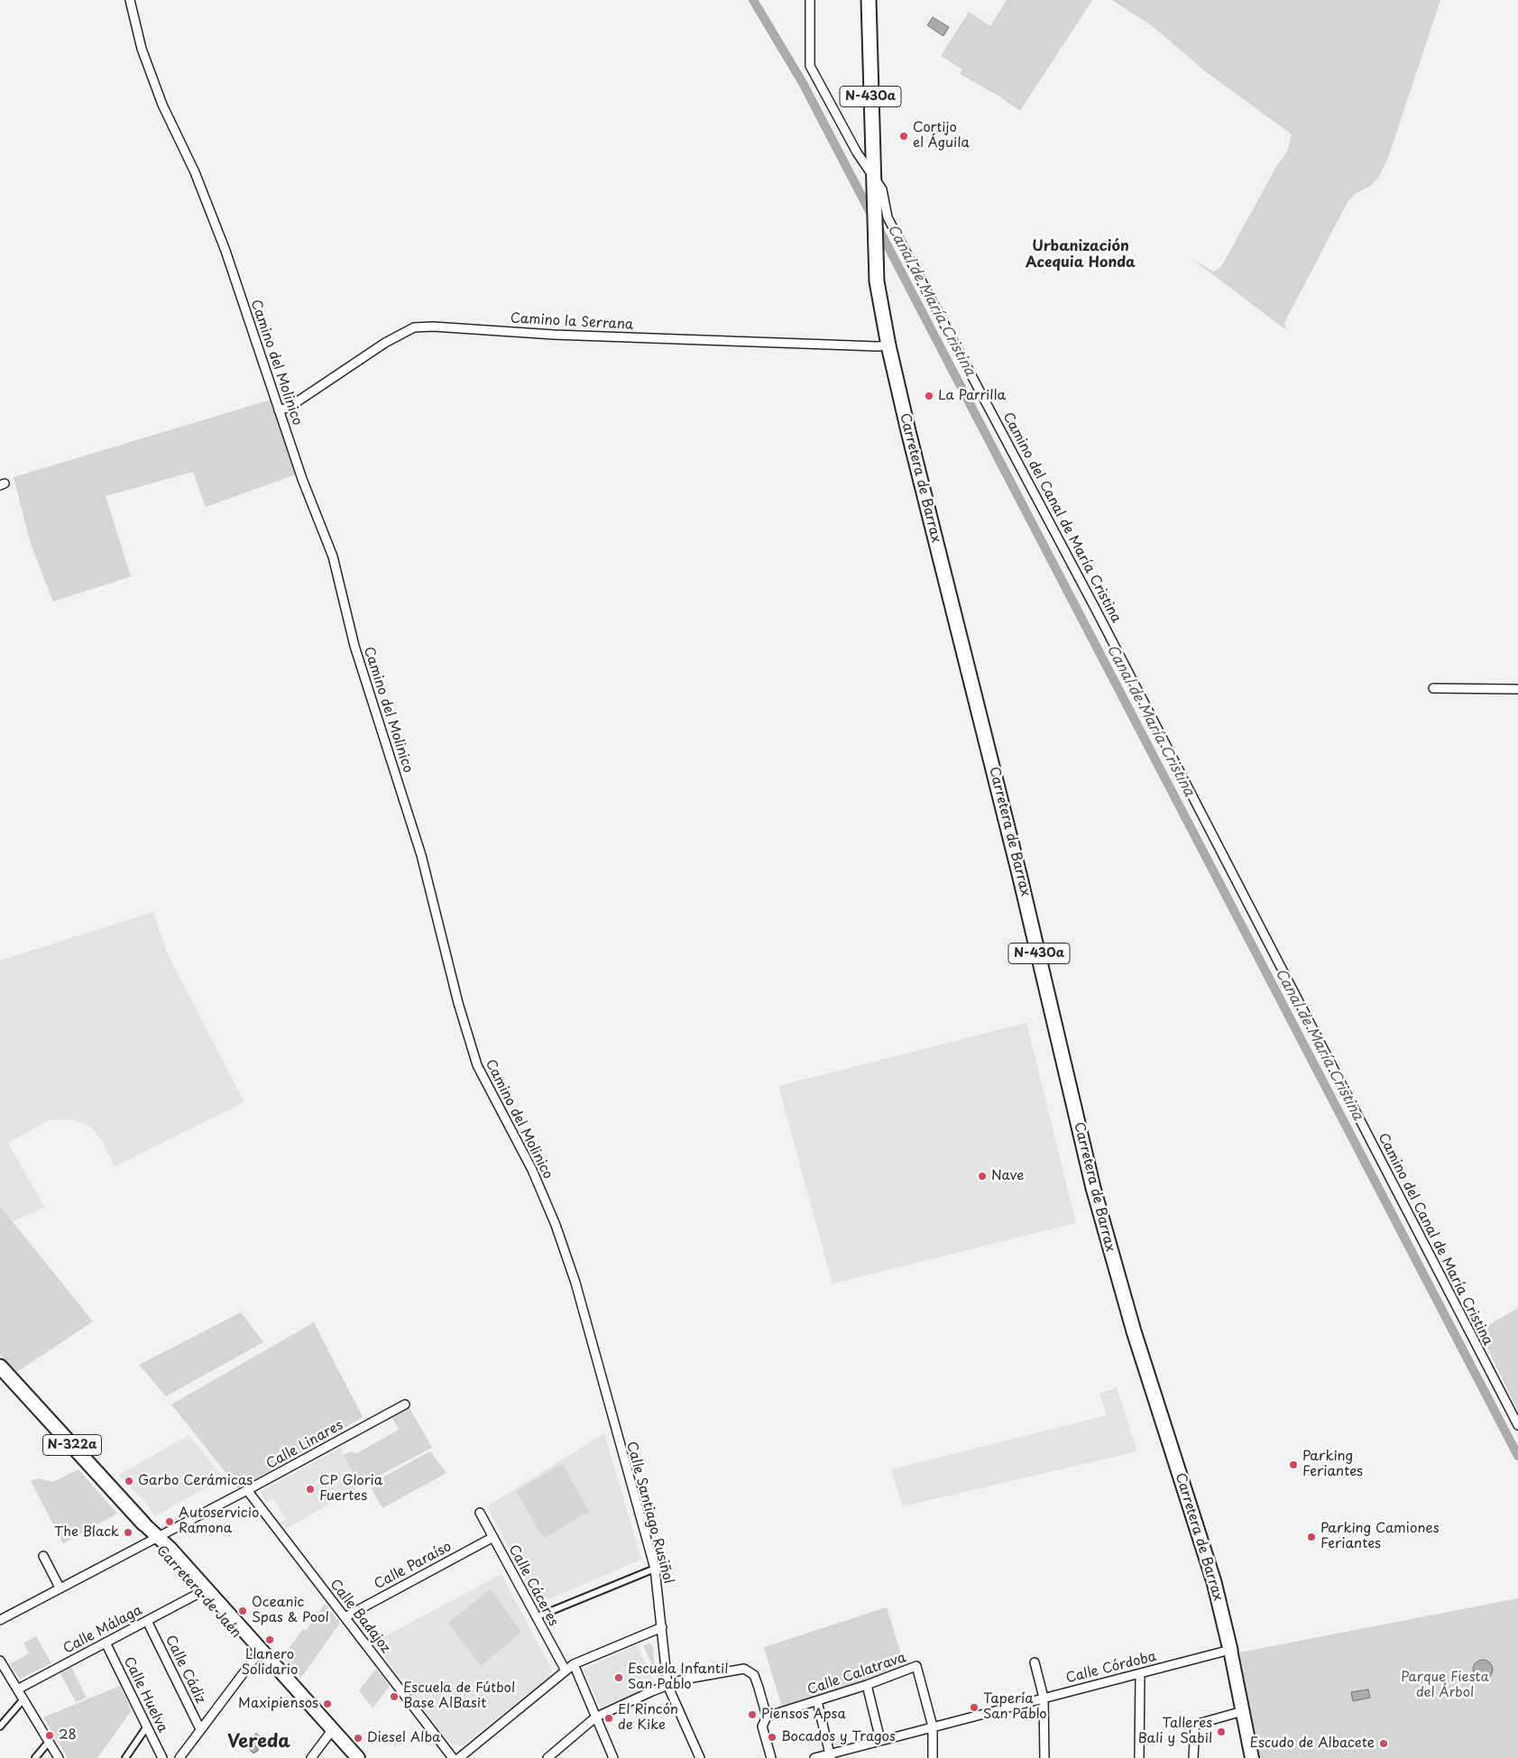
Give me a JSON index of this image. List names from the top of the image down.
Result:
{
  "streets": {
    "highway": [
      "N-430a",
      "Carretera de Barrax",
      "N-322a",
      "Carretera de Jaén"
    ],
    "street": [
      "Camino la Serrana",
      "Camino del Molinico",
      "Camino del Canal de María Cristina",
      "Calle Linares",
      "Calle Santiago Rusiñol",
      "Calle Paraíso",
      "Calle Cáceres",
      "Calle Badajoz",
      "Calle Málaga",
      "Calle Córdoba",
      "Calle Cádiz",
      "Calle Calatrava",
      "Calle Huelva"
    ]
  },
  "crossings": [
    ["Camino la Serrana", "Camino del Molinico"],
    ["Camino la Serrana", "Carretera de Barrax"],
    ["Camino del Molinico", "Calle Santiago Rusiñol"],
    ["Carretera de Barrax", "Camino del Canal de María Cristina"],
    ["Carretera de Barrax", "Calle Córdoba"],
    ["Calle Linares", "Carretera de Jaén"],
    ["Calle Linares", "Calle Badajoz"],
    ["Calle Paraíso", "Calle Cáceres"],
    ["Calle Paraíso", "Calle Badajoz"],
    ["Carretera de Jaén", "Calle Málaga"],
    ["Calle Málaga", "Calle Cádiz"],
    ["Calle Málaga", "Calle Huelva"],
    ["Calle Córdoba", "Calle Calatrava"]
  ],
  "districts": ["Urbanización Acequia Honda", "Vereda"],
  "water": ["Canal de María Cristina"],
  "parks": ["Parque Fiesta del Árbol"],
  "places": [
    "Cortijo el Águila",
    "La Parrilla",
    "Nave",
    "Parking Feriantes",
    "Garbo Cerámicas",
    "CP Gloria Fuertes",
    "Autoservicio Ramona",
    "The Black",
    "Parking Camiones Feriantes",
    "Oceanic Spas & Pool",
    "Llanero Solidario",
    "Escuela Infantil San Pablo",
    "Escuela de Fútbol Base AlBasit",
    "Maxipiensos",
    "Tapería San Pablo",
    "Piensos Apsa",
    "El Rincón de Kike",
    "Talleres Bali y Sabil",
    "28",
    "Bocados y Tragos",
    "Diesel Alba",
    "Escudo de Albacete"
  ]
}
